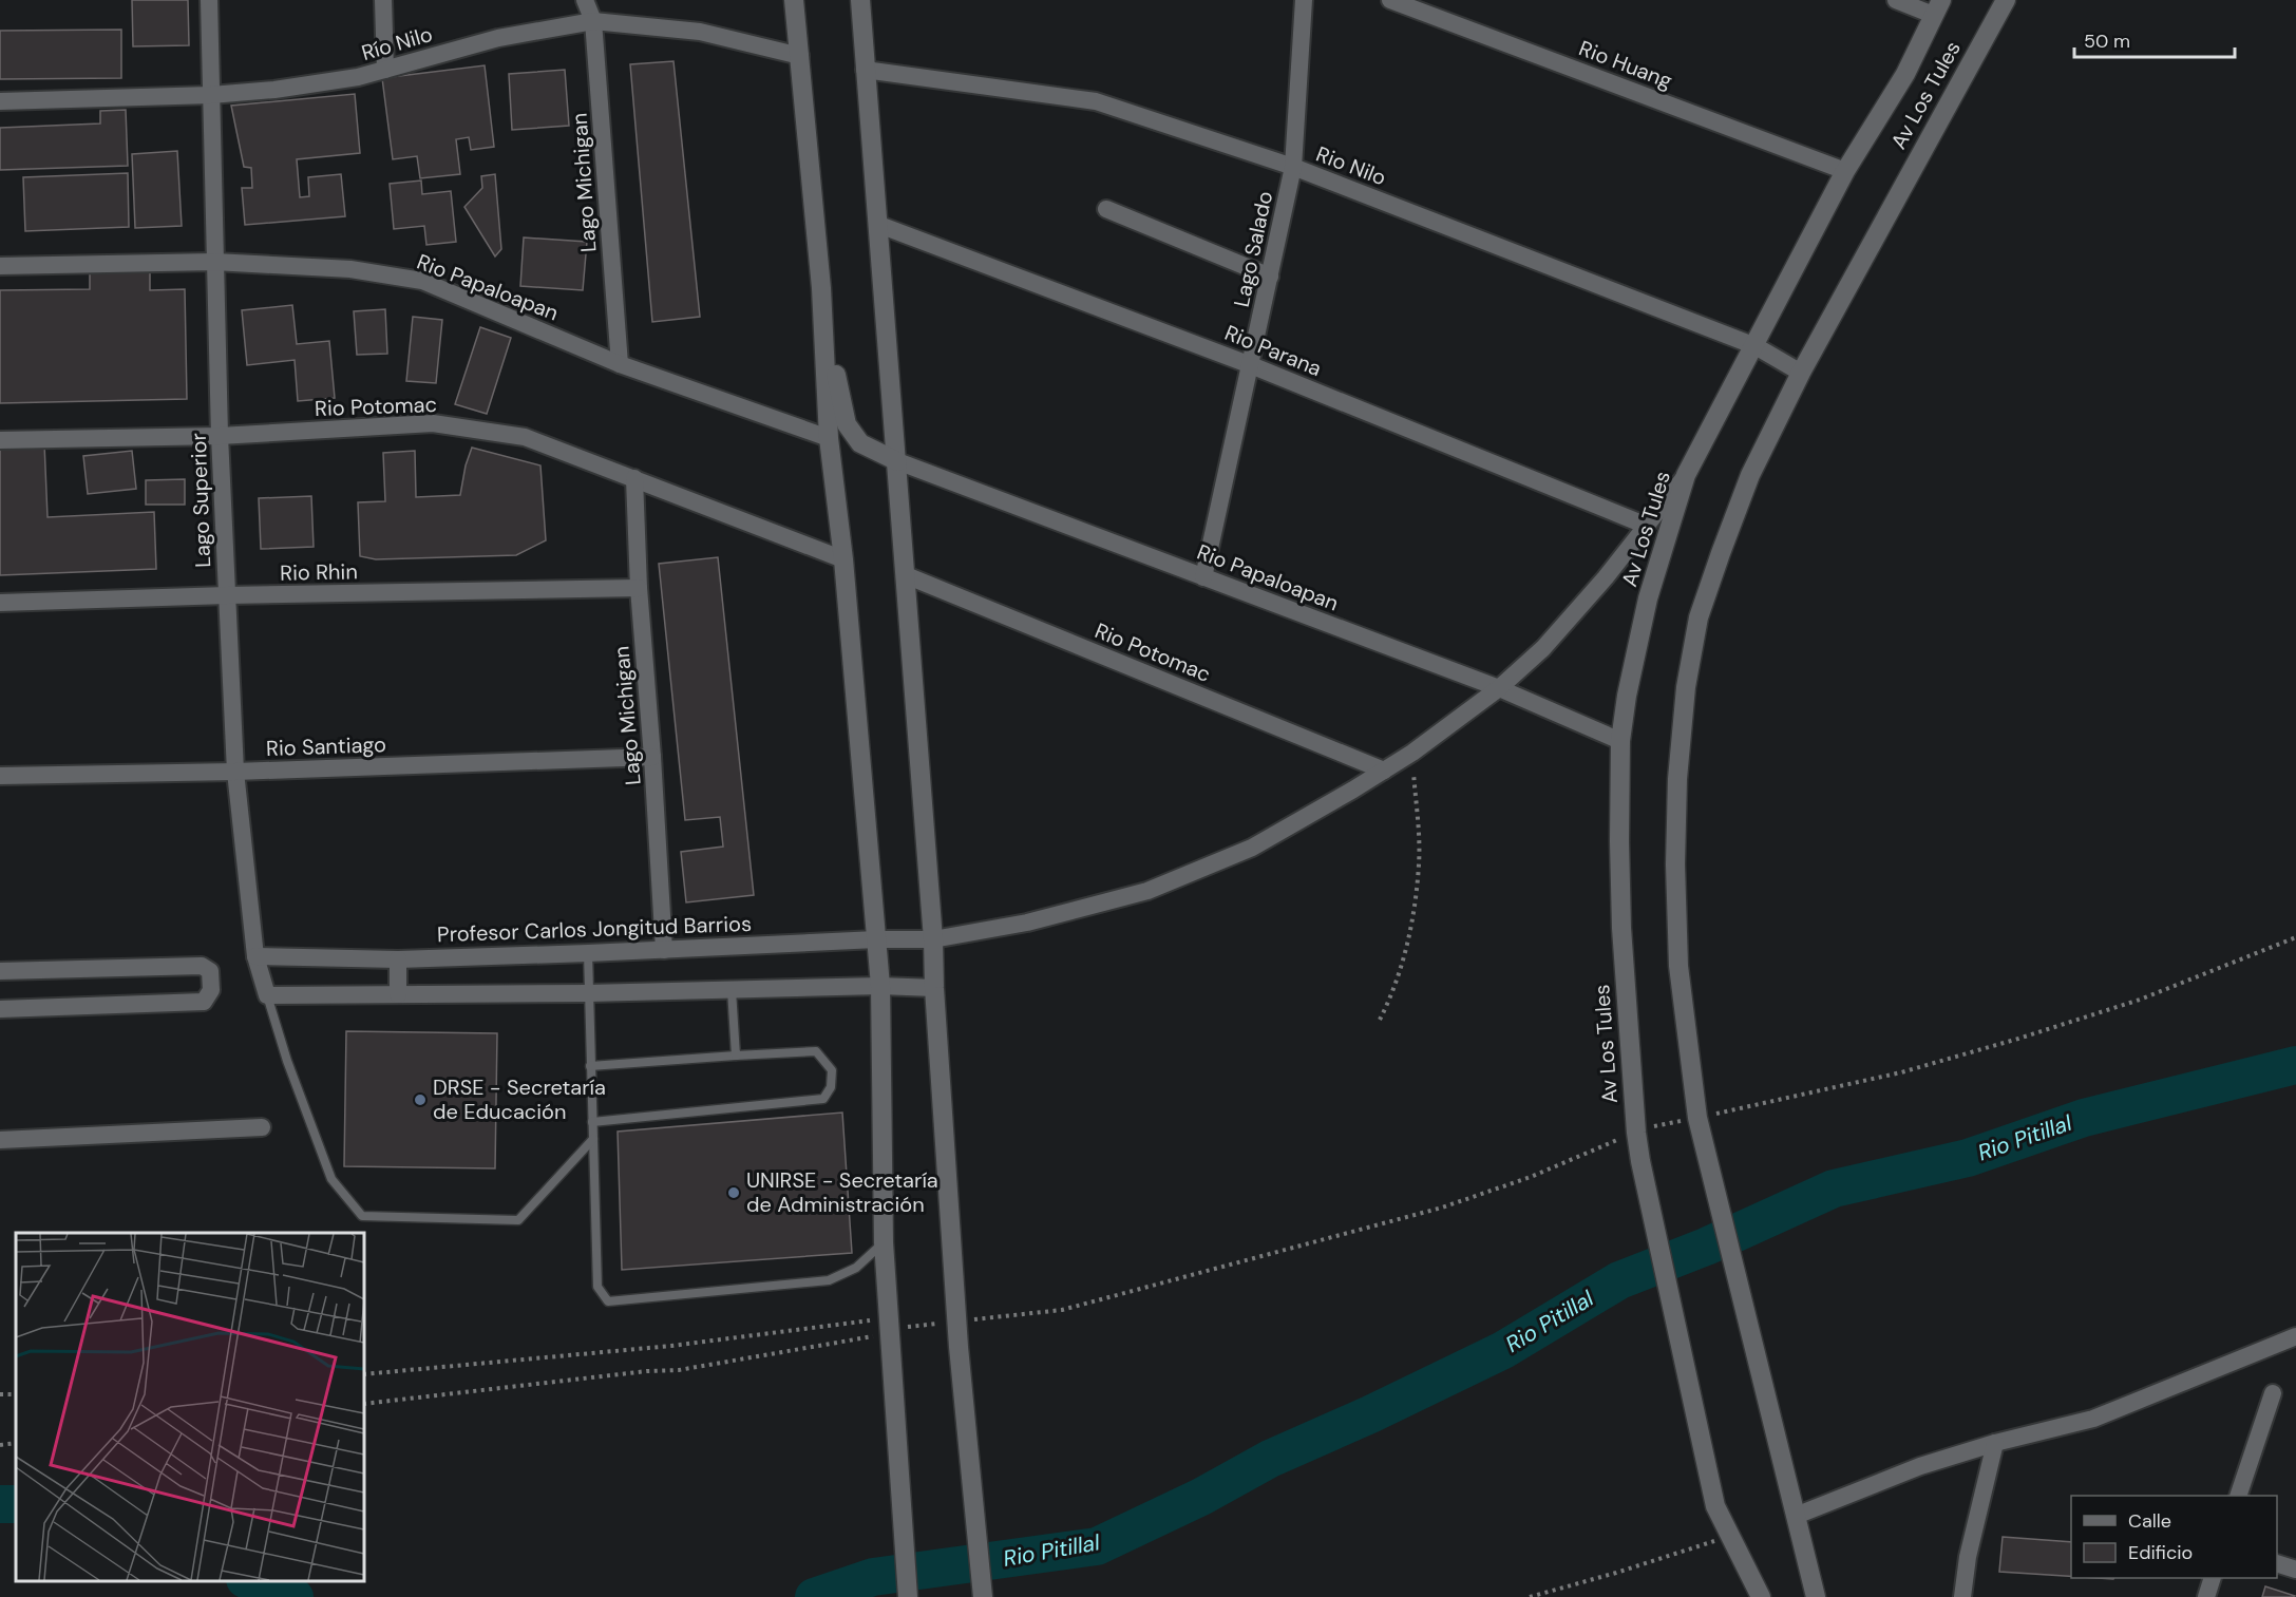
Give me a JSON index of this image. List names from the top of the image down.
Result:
{
  "streets": {
    "street": [
      "Río Nilo",
      "Rio Huang",
      "Av Los Tules",
      "Rio Nilo",
      "Lago Michigan",
      "Lago Salado",
      "Rio Papaloapan",
      "Rio Parana",
      "Rio Potomac",
      "Lago Superior",
      "Rio Rhin",
      "Rio Santiago",
      "Profesor Carlos Jongitud Barrios"
    ]
  },
  "crossings": [
    ["Río Nilo", "Lago Michigan"],
    ["Río Nilo", "Lago Superior"],
    ["Rio Huang", "Av Los Tules"],
    ["Av Los Tules", "Rio Nilo"],
    ["Av Los Tules", "Rio Papaloapan"],
    ["Av Los Tules", "Profesor Carlos Jongitud Barrios"],
    ["Rio Nilo", "Lago Salado"],
    ["Lago Michigan", "Rio Papaloapan"],
    ["Lago Michigan", "Rio Potomac"],
    ["Lago Michigan", "Rio Rhin"],
    ["Lago Michigan", "Rio Santiago"],
    ["Lago Michigan", "Profesor Carlos Jongitud Barrios"],
    ["Lago Salado", "Rio Papaloapan"],
    ["Lago Salado", "Rio Parana"],
    ["Rio Papaloapan", "Lago Superior"],
    ["Rio Papaloapan", "Profesor Carlos Jongitud Barrios"],
    ["Rio Parana", "Profesor Carlos Jongitud Barrios"],
    ["Rio Potomac", "Lago Superior"],
    ["Rio Potomac", "Profesor Carlos Jongitud Barrios"],
    ["Lago Superior", "Rio Rhin"],
    ["Lago Superior", "Rio Santiago"],
    ["Lago Superior", "Profesor Carlos Jongitud Barrios"]
  ],
  "water": ["Rio Pitillal"],
  "places": ["DRSE - Secretaría de Educación", "UNIRSE - Secretaría de Administración"],
  "legend": ["Calle", "Edificio"],
  "scale_bar": "50 m"
}
